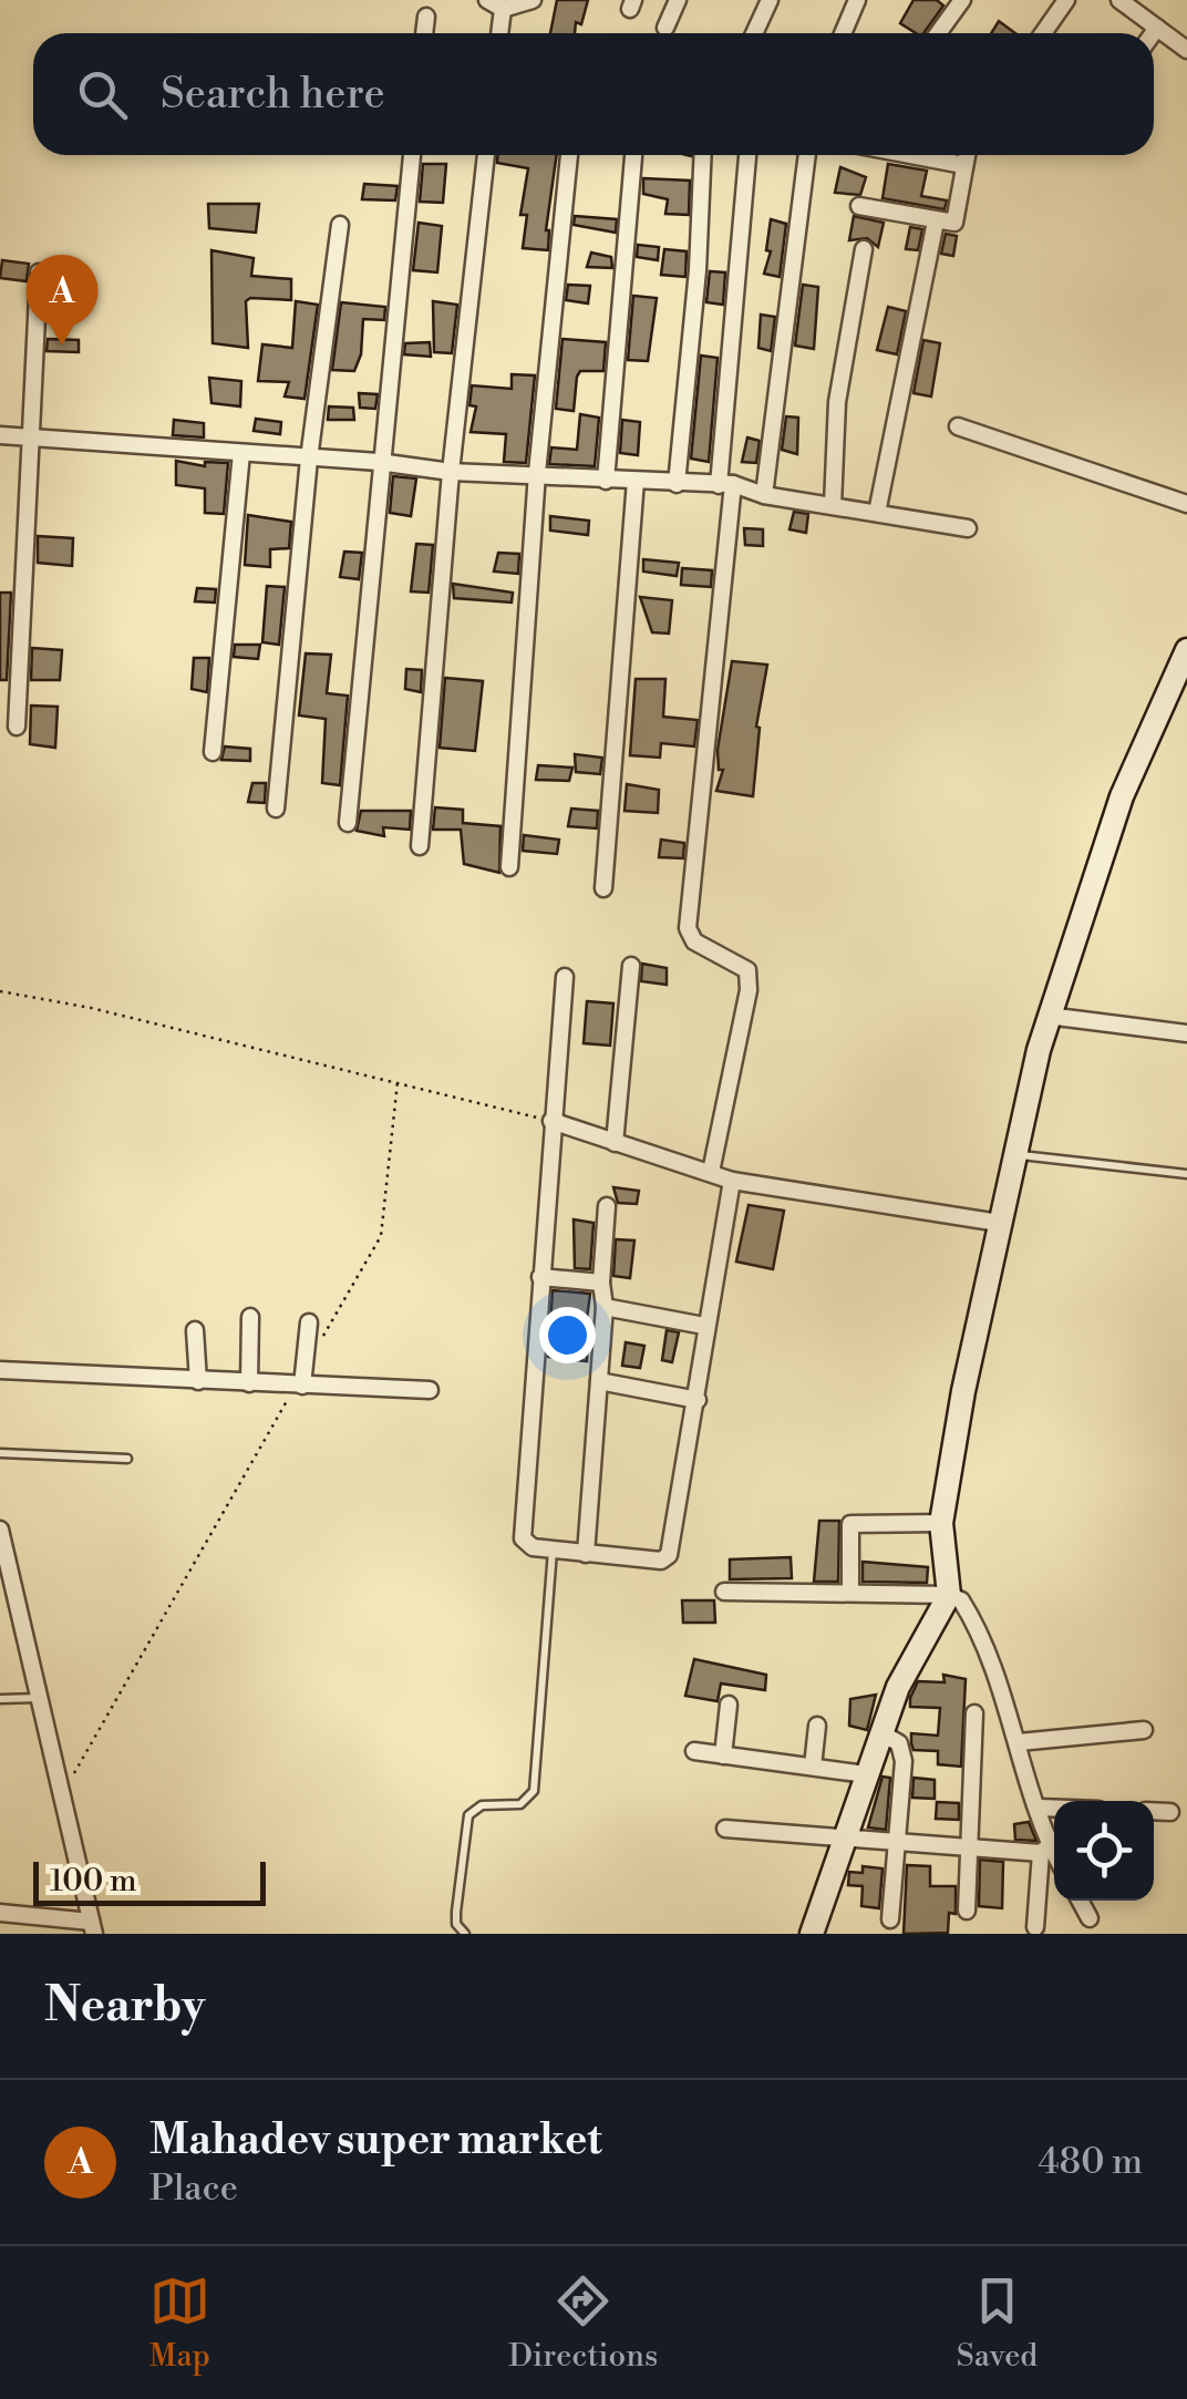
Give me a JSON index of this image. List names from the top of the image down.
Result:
{
  "scale_bar": "100 m",
  "page": {
    "search": "Search here",
    "pins": "A",
    "scale": "100 m",
    "heading": "Nearby",
    "list": [
      {
        "mark": "A",
        "name": "Mahadev super market",
        "note": "Place",
        "value": "480 m"
      }
    ],
    "nav": ["Map", "Directions", "Saved"]
  }
}
